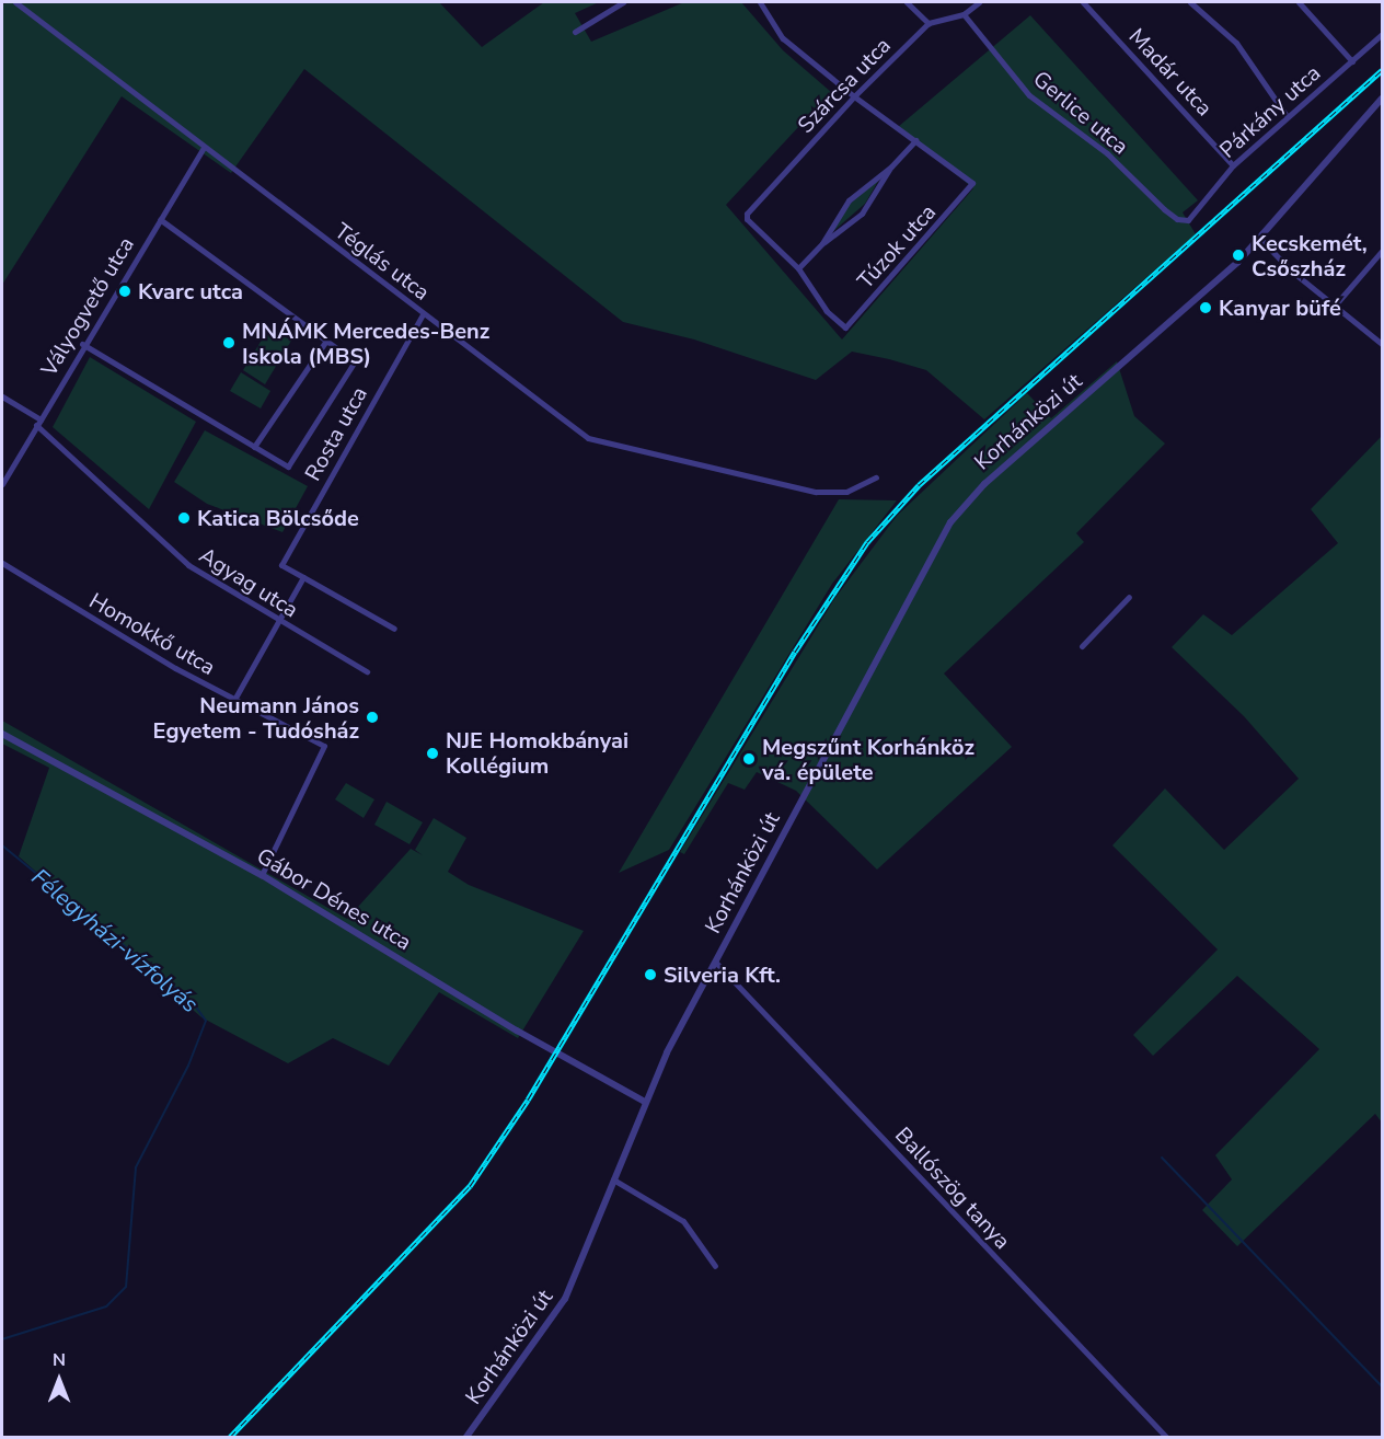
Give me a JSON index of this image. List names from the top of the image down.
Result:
{
  "streets": {
    "street": [
      "Madár utca",
      "Szárcsa utca",
      "Párkány utca",
      "Gerlice utca",
      "Túzok utca",
      "Téglás utca",
      "Vályogvető utca",
      "Korhánközi út",
      "Rosta utca",
      "Agyag utca",
      "Homokkő utca",
      "Gábor Dénes utca",
      "Ballószög tanya"
    ]
  },
  "crossings": [
    ["Madár utca", "Párkány utca"],
    ["Szárcsa utca", "Túzok utca"],
    ["Párkány utca", "Gerlice utca"],
    ["Téglás utca", "Vályogvető utca"],
    ["Téglás utca", "Rosta utca"],
    ["Vályogvető utca", "Agyag utca"],
    ["Korhánközi út", "Gábor Dénes utca"],
    ["Korhánközi út", "Ballószög tanya"],
    ["Homokkő utca", "Gábor Dénes utca"]
  ],
  "water": ["Félegyházi-vízfolyás"],
  "places": [
    "Kecskemét, Csőszház",
    "Kvarc utca",
    "Kanyar büfé",
    "MNÁMK Mercedes-Benz Iskola (MBS)",
    "Katica Bölcsőde",
    "Neumann János Egyetem - Tudósház",
    "NJE Homokbányai Kollégium",
    "Megszűnt Korhánköz vá. épülete",
    "Silveria Kft."
  ],
  "north": "top"
}
